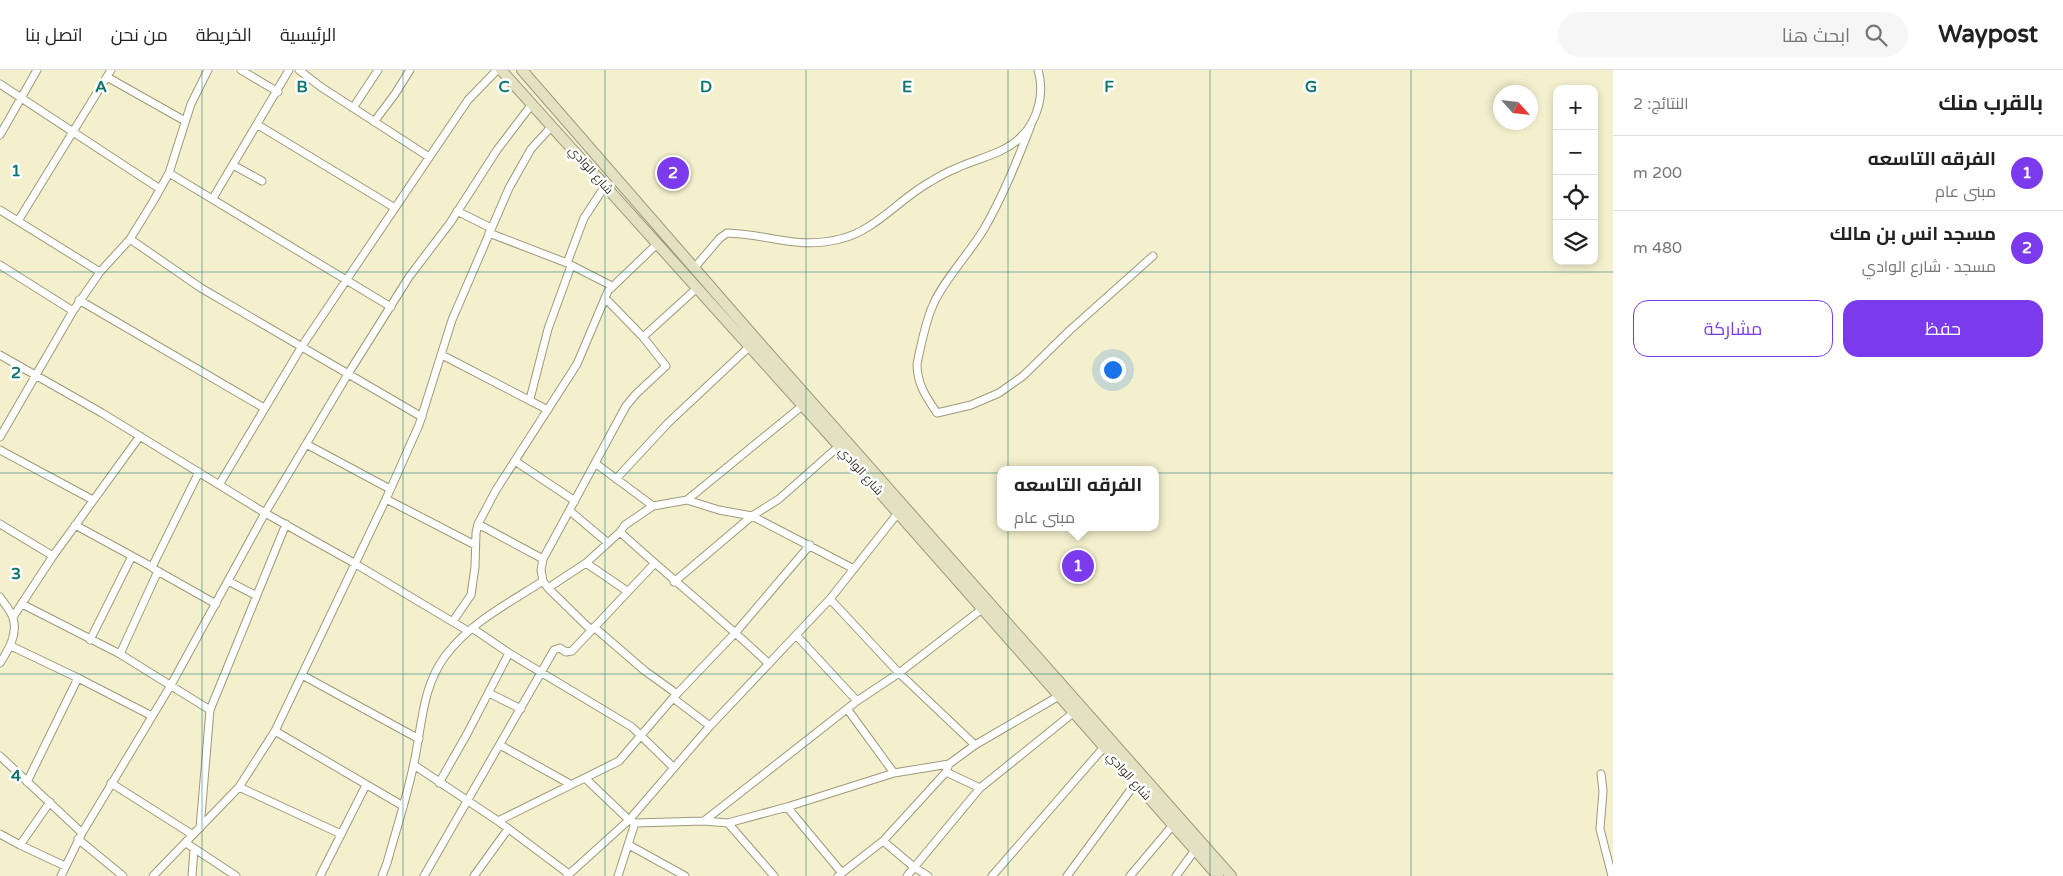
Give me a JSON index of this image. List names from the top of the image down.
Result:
{
  "streets": {
    "main road": ["شارع الوادي"]
  },
  "north": "bottom right",
  "page": {
    "header": "Waypost",
    "search": "ابحث هنا",
    "nav": [
      "الرئيسية",
      "الخريطة",
      "من نحن",
      "اتصل بنا"
    ],
    "heading": ["بالقرب منك", "النتائج: 2"],
    "map_buttons": ["+", "−"],
    "list": [
      {
        "mark": "1",
        "name": "الفرقه التاسعه",
        "note": "مبنى عام",
        "value": "200 m"
      },
      {
        "mark": "2",
        "name": "مسجد انس بن مالك",
        "note": "مسجد · شارع الوادي",
        "value": "480 m"
      }
    ],
    "pins": ["2", "1"],
    "buttons": ["حفظ", "مشاركة"],
    "popup": ["الفرقه التاسعه", "مبنى عام"]
  },
  "grid": {
    "columns": [
      "A",
      "B",
      "C",
      "D",
      "E",
      "F",
      "G"
    ],
    "rows": [
      "1",
      "2",
      "3",
      "4"
    ]
  }
}
